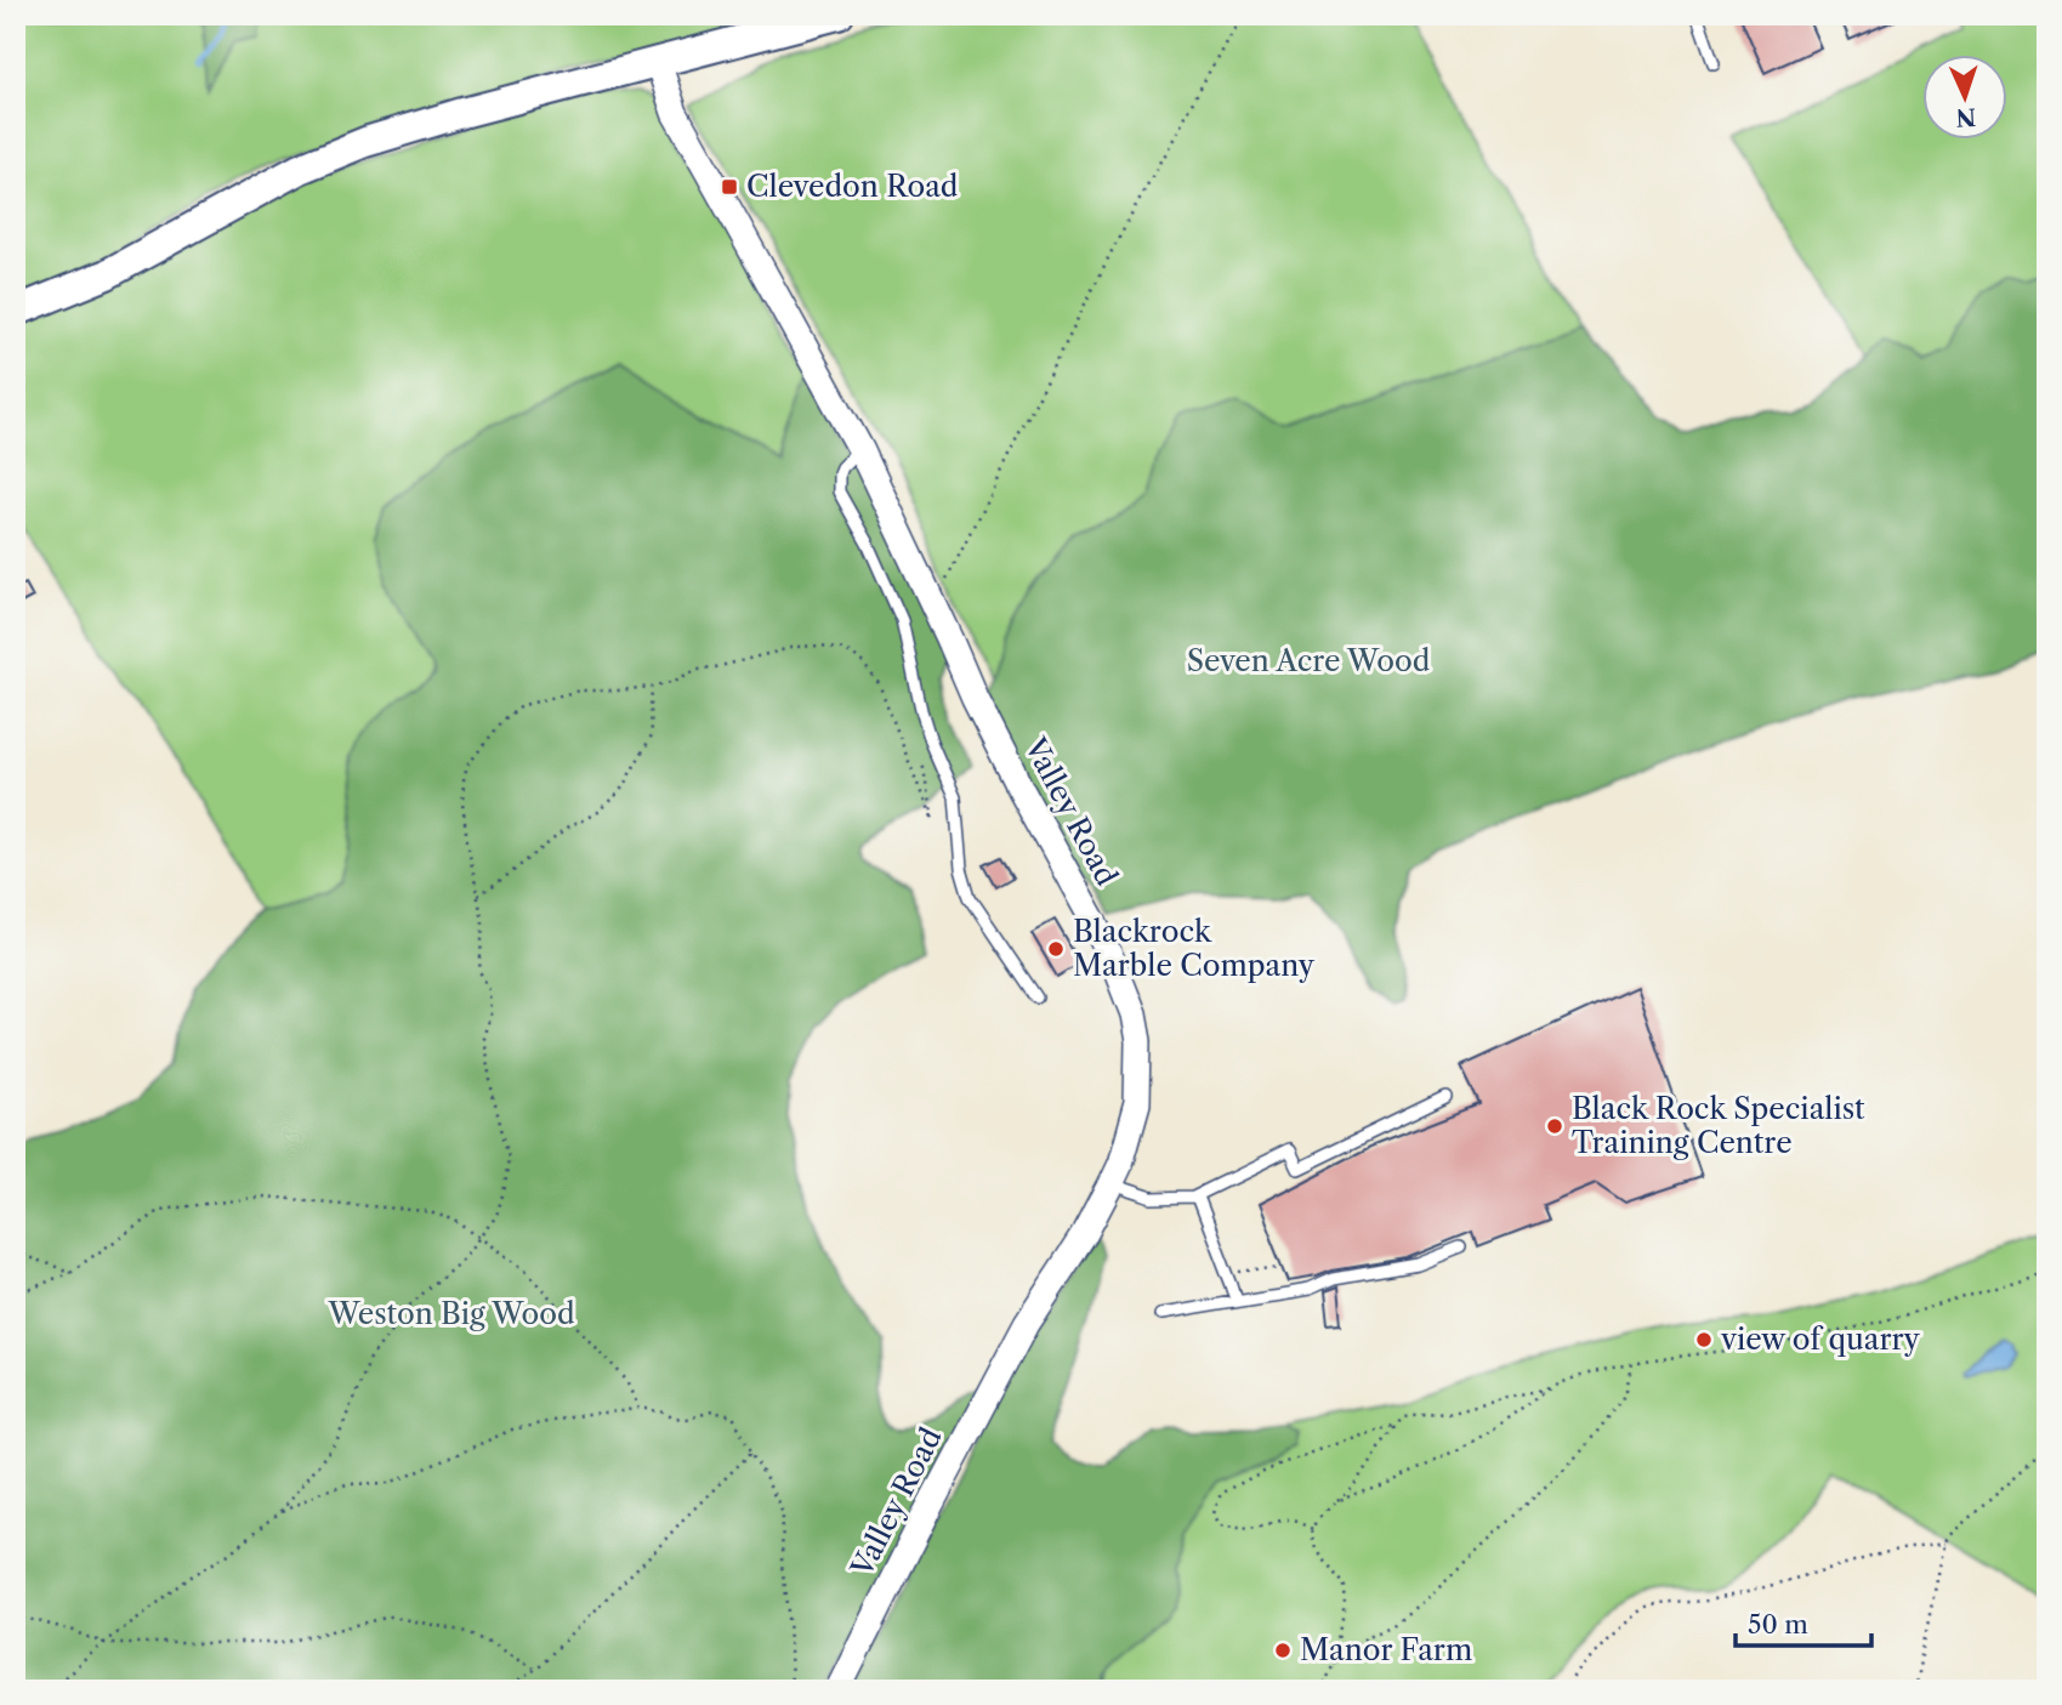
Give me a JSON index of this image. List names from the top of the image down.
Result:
{
  "streets": {
    "street": ["Valley Road"]
  },
  "parks": ["Seven Acre Wood", "Weston Big Wood"],
  "places": {
    "transit": ["Clevedon Road"],
    "other": [
      "Blackrock Marble Company",
      "Black Rock Specialist Training Centre",
      "view of quarry",
      "Manor Farm"
    ]
  },
  "scale_bar": "50 m",
  "north": "bottom"
}
